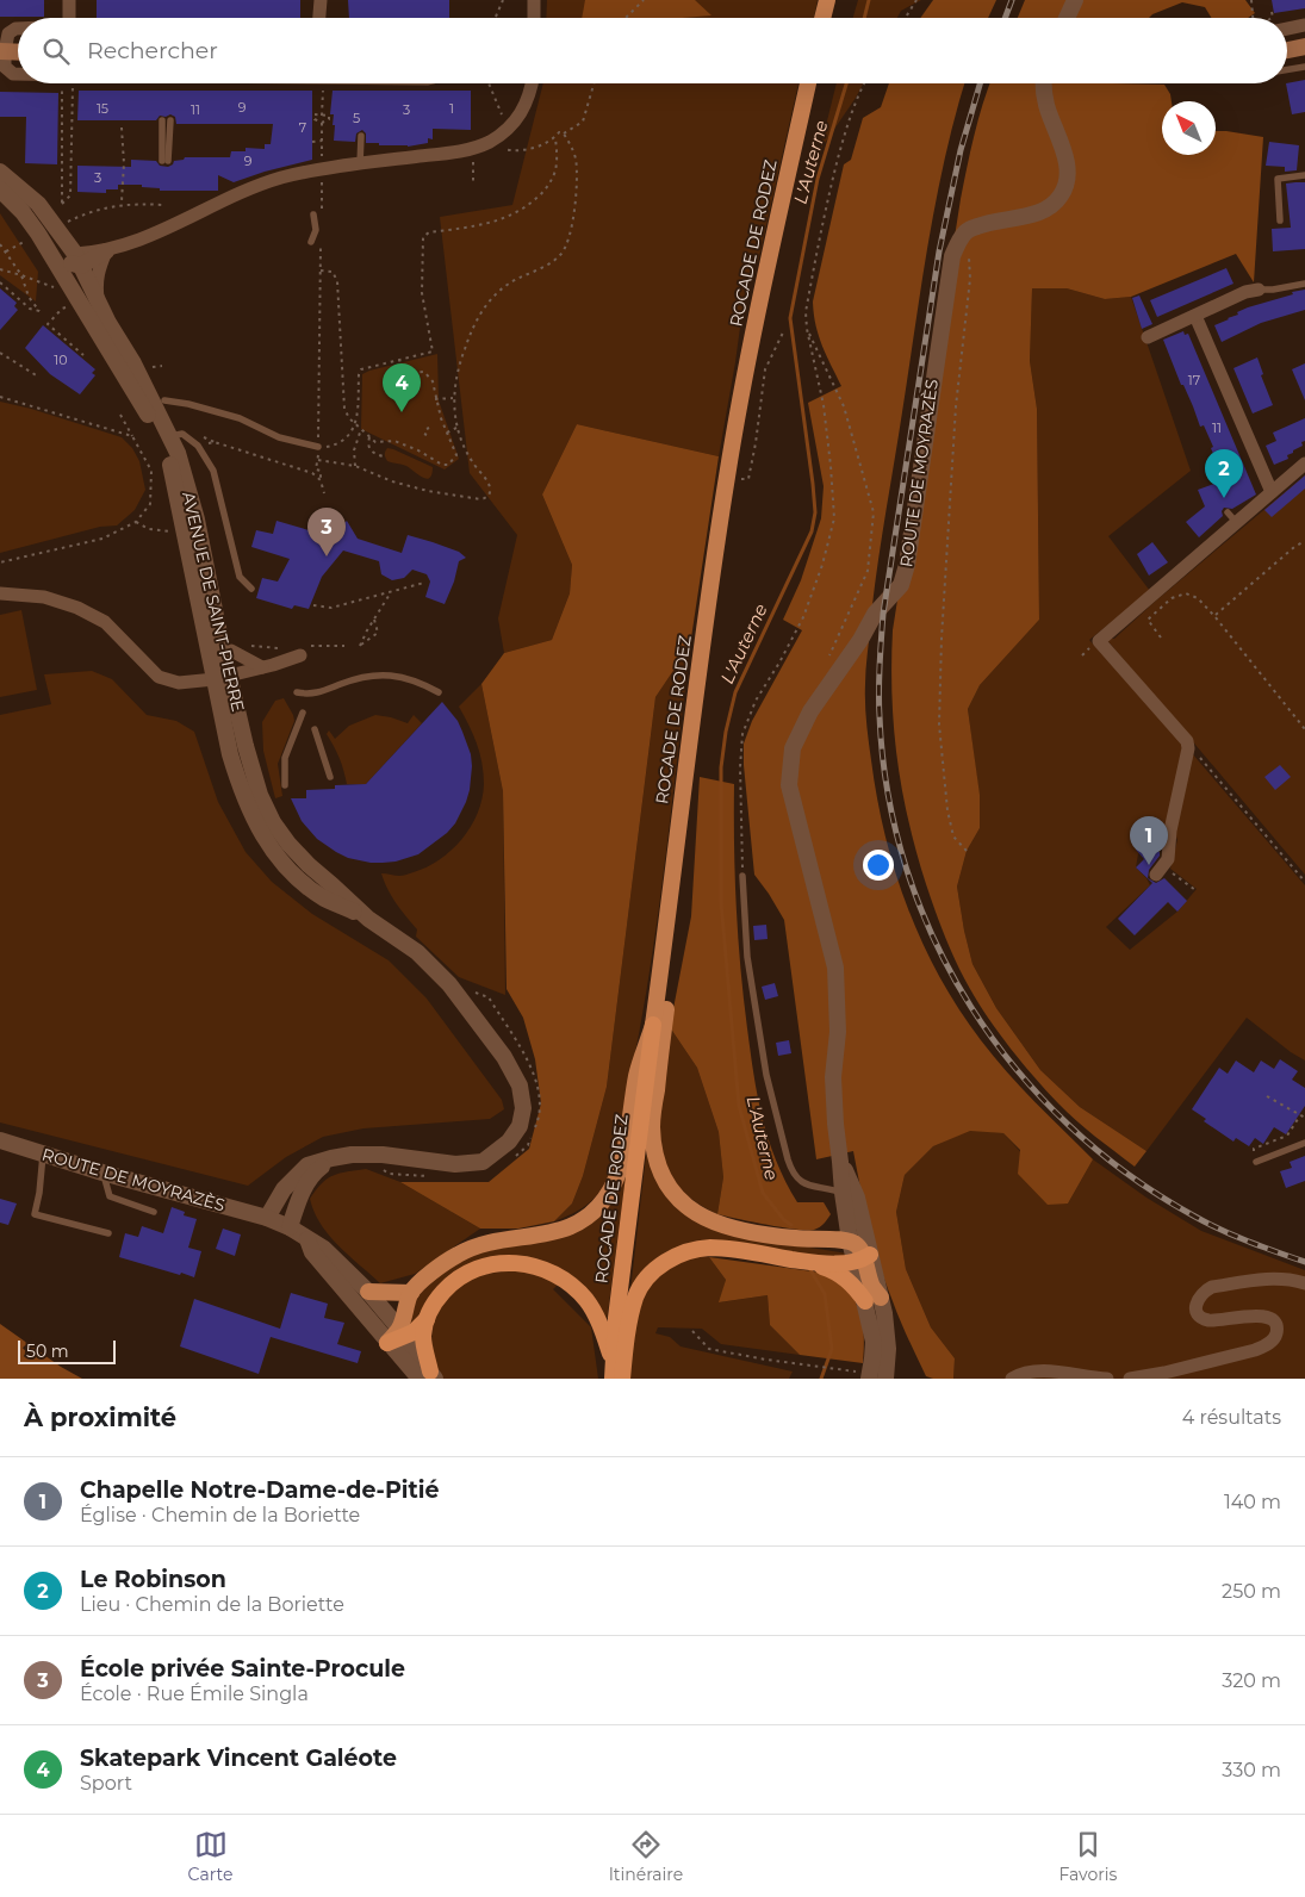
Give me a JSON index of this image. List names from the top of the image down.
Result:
{
  "streets": {
    "highway": ["ROCADE DE RODEZ"],
    "street": ["ROUTE DE MOYRAZÈS", "AVENUE DE SAINT-PIERRE"]
  },
  "crossings": [
    ["ROUTE DE MOYRAZÈS", "AVENUE DE SAINT-PIERRE"]
  ],
  "water": ["L'Auterne"],
  "house_numbers": [
    "9",
    "15",
    "1",
    "11",
    "3",
    "5",
    "7",
    "9",
    "3",
    "10",
    "17",
    "11"
  ],
  "scale_bar": "50 m",
  "north": "top left",
  "page": {
    "search": "Rechercher",
    "pins": [
      "4",
      "2",
      "3",
      "1"
    ],
    "scale": "50 m",
    "heading": ["À proximité", "4 résultats"],
    "list": [
      {
        "mark": "1",
        "name": "Chapelle Notre-Dame-de-Pitié",
        "note": "Église · Chemin de la Boriette",
        "value": "140 m"
      },
      {
        "mark": "2",
        "name": "Le Robinson",
        "note": "Lieu · Chemin de la Boriette",
        "value": "250 m"
      },
      {
        "mark": "3",
        "name": "École privée Sainte-Procule",
        "note": "École · Rue Émile Singla",
        "value": "320 m"
      },
      {
        "mark": "4",
        "name": "Skatepark Vincent Galéote",
        "note": "Sport",
        "value": "330 m"
      }
    ],
    "nav": ["Carte", "Itinéraire", "Favoris"]
  }
}
